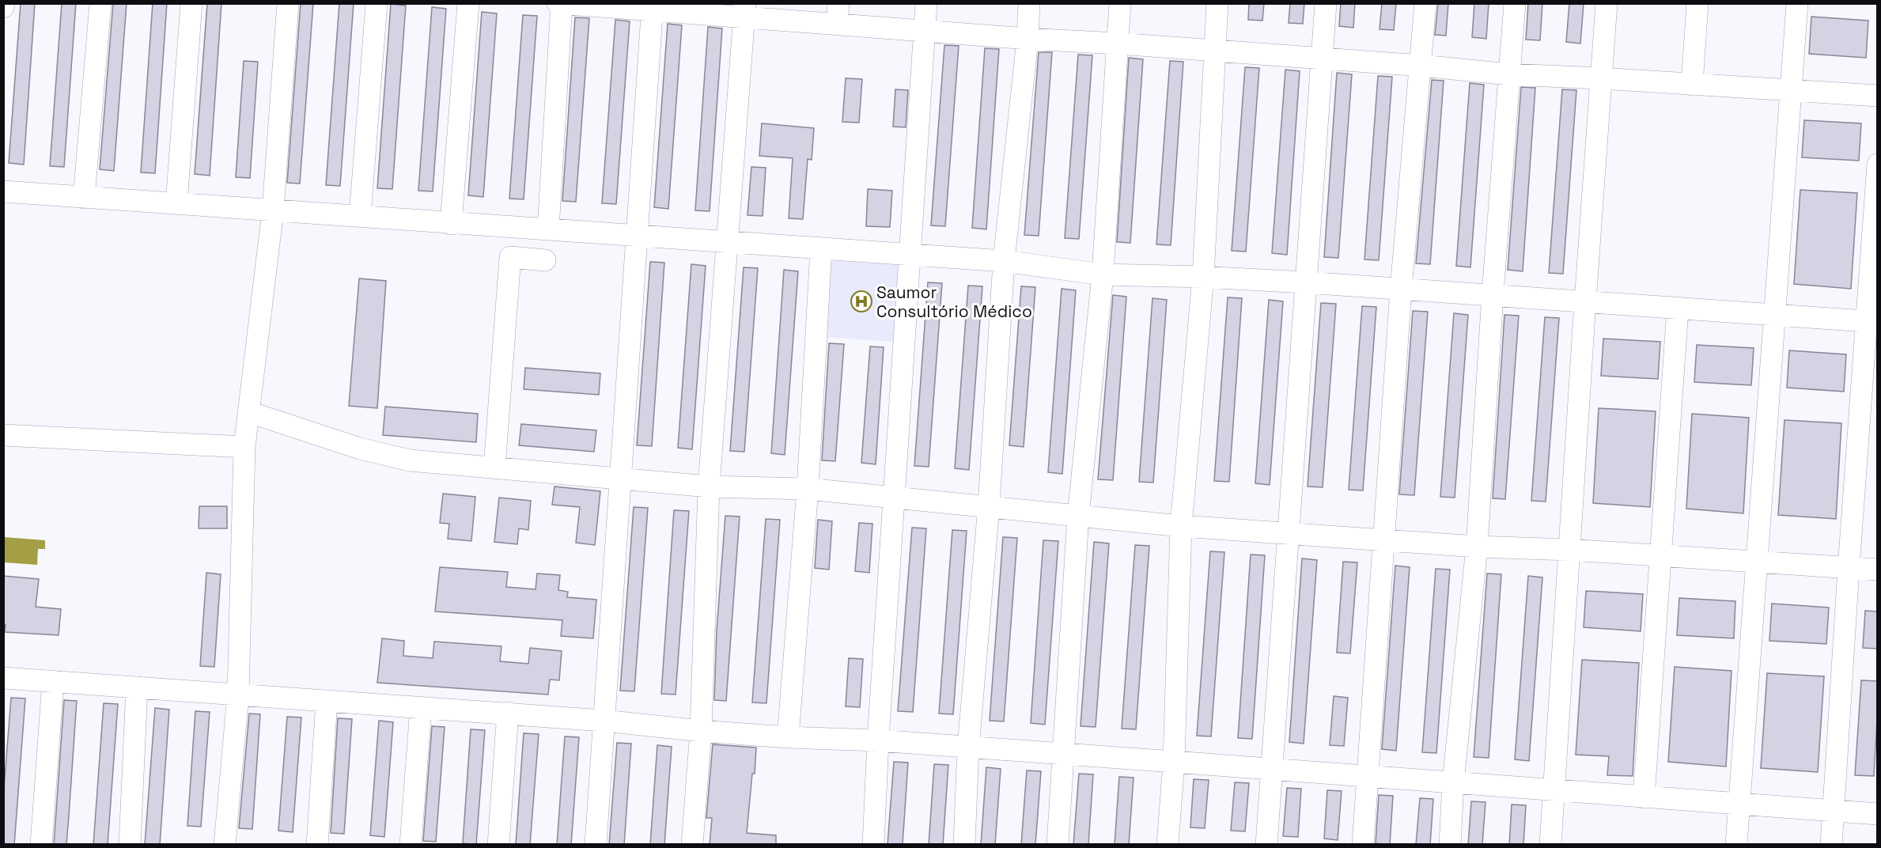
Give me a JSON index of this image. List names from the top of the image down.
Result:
{
  "places": {
    "hospital": ["Saumor Consultório Médico"]
  }
}
